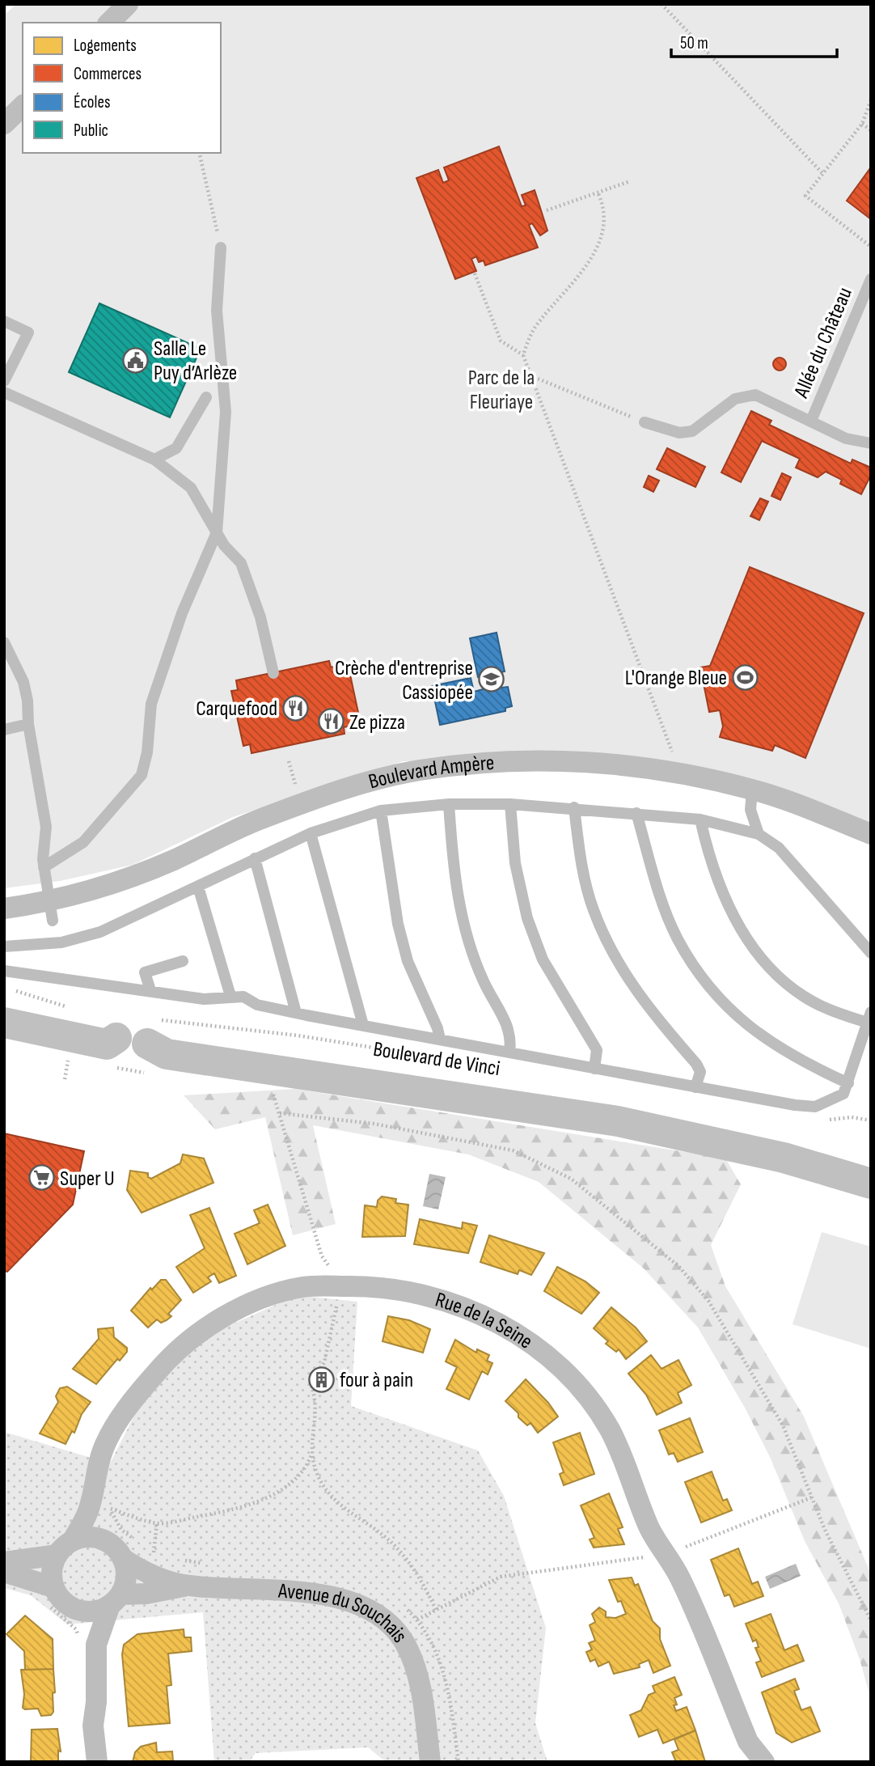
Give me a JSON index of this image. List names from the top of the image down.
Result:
{
  "streets": {
    "main road": ["Boulevard de Vinci"],
    "street": ["Boulevard Ampère", "Rue de la Seine", "Avenue du Souchais"],
    "lane": ["Allée du Château"]
  },
  "crossings": [
    ["Rue de la Seine", "Avenue du Souchais"]
  ],
  "parks": ["Parc de la Fleuriaye"],
  "places": {
    "public building": ["Salle Le Puy d’Arlèze"],
    "sports": ["L'Orange Bleue"],
    "school or university": ["Crèche d'entreprise Cassiopée"],
    "restaurant": ["Carquefood", "Ze pizza"],
    "supermarket": ["Super U"],
    "building": ["four à pain"]
  },
  "legend": [
    "Logements",
    "Commerces",
    "Écoles",
    "Public"
  ],
  "scale_bar": "50 m"
}
